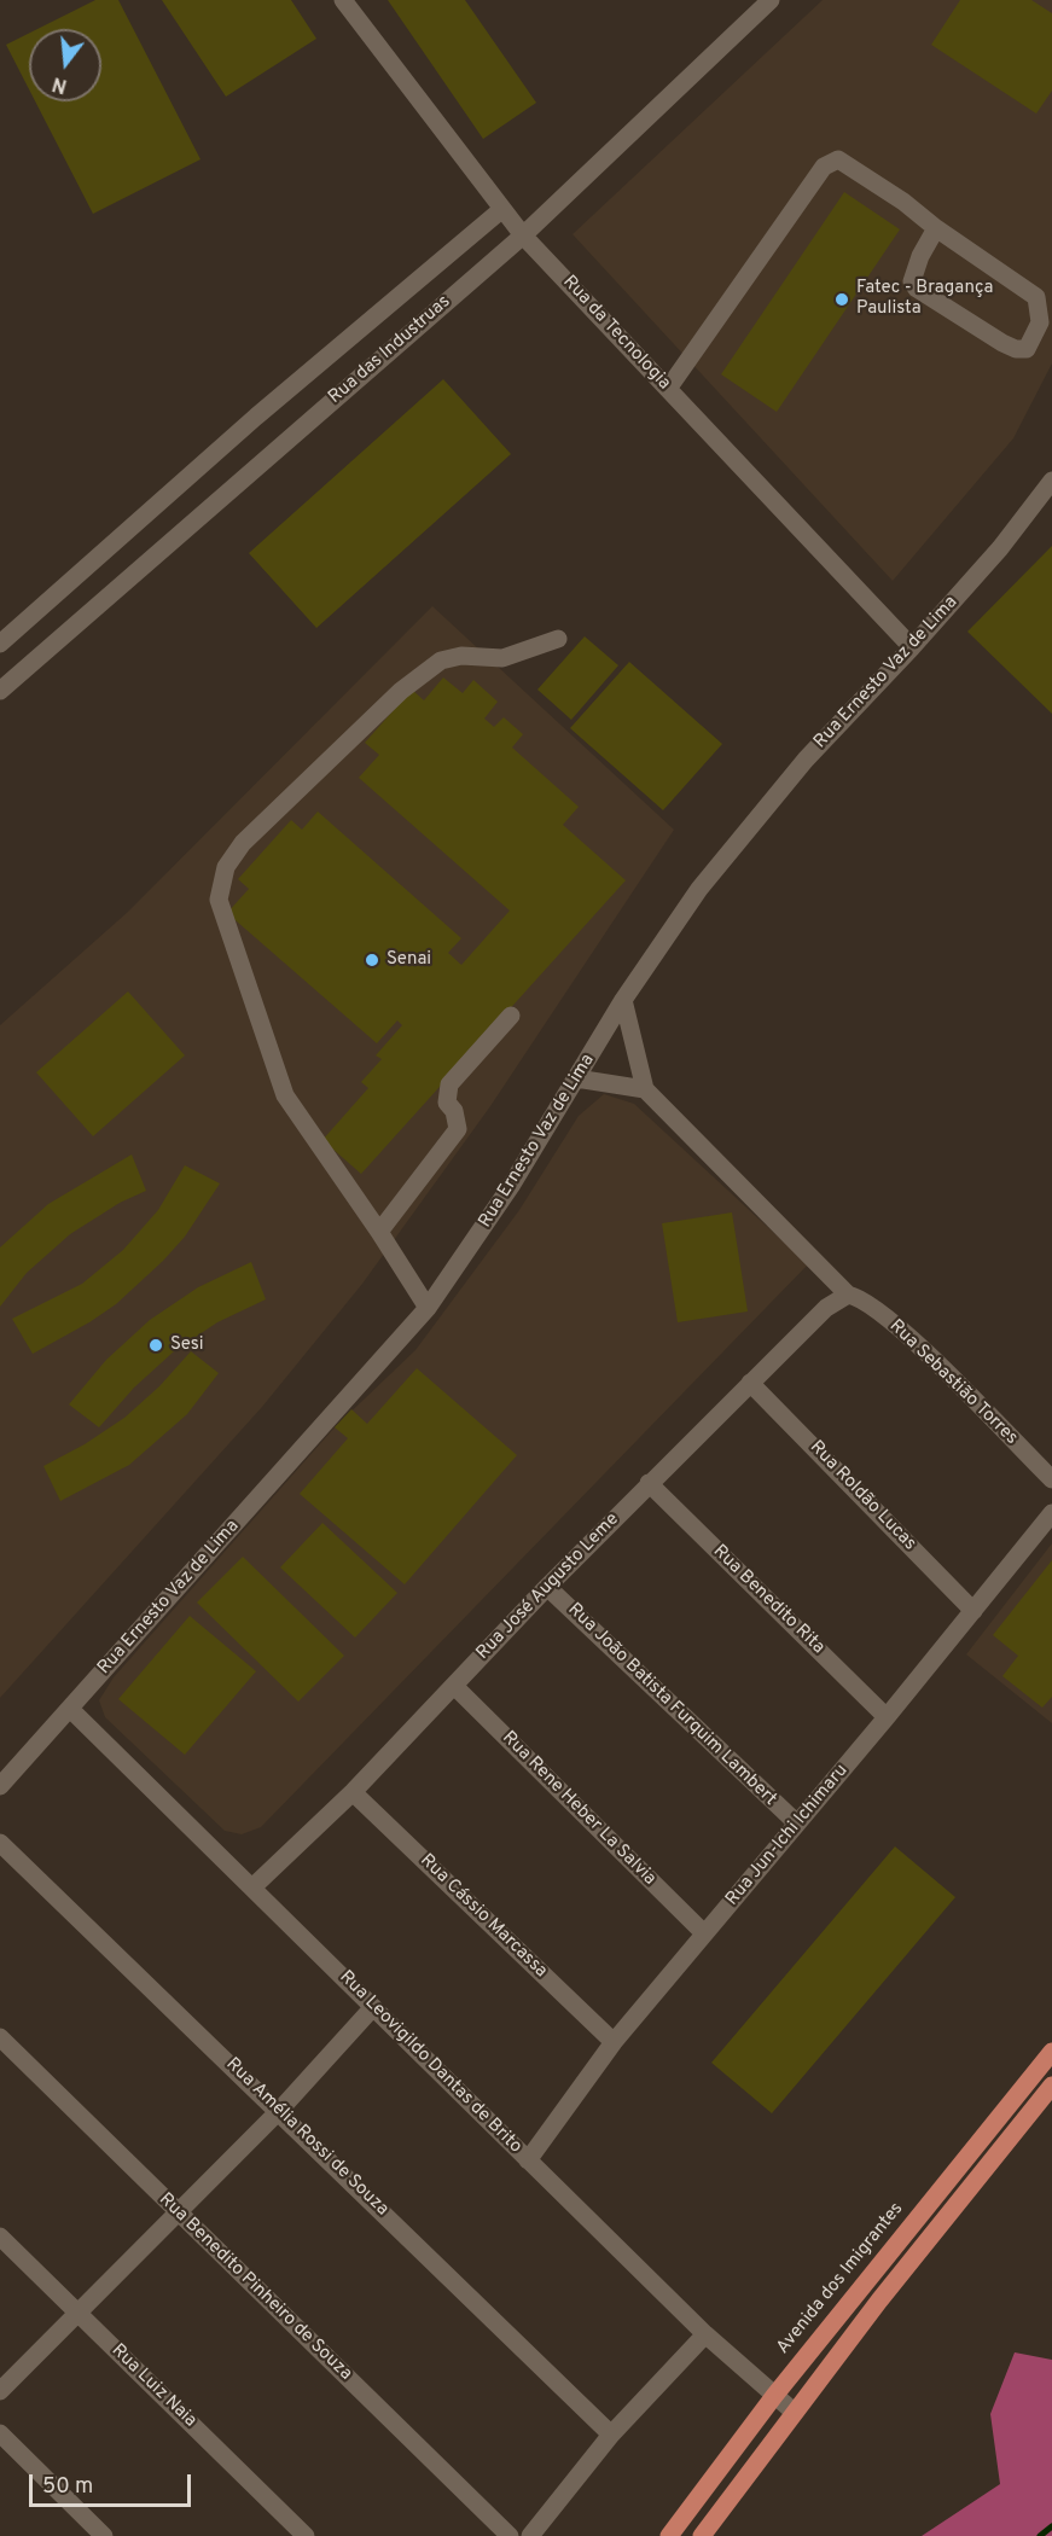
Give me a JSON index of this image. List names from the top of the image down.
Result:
{
  "streets": {
    "main road": ["Avenida dos Imigrantes"],
    "street": [
      "Rua da Tecnologia",
      "Rua das Industruas",
      "Rua Ernesto Vaz de Lima",
      "Rua Sebastião Torres",
      "Rua Roldão Lucas",
      "Rua José Augusto Leme",
      "Rua Benedito Rita",
      "Rua João Batista Furquim Lambert",
      "Rua Rene Heber La Salvia",
      "Rua Jun-Ichi Ichimaru",
      "Rua Cássio Marcassa",
      "Rua Leovigildo Dantas de Brito",
      "Rua Amélia Rossi de Souza",
      "Rua Benedito Pinheiro de Souza",
      "Rua Luiz Naia"
    ]
  },
  "crossings": [
    ["Rua da Tecnologia", "Rua das Industruas"],
    ["Rua da Tecnologia", "Rua Ernesto Vaz de Lima"],
    ["Rua Ernesto Vaz de Lima", "Rua Leovigildo Dantas de Brito"],
    ["Rua Sebastião Torres", "Rua José Augusto Leme"],
    ["Rua Roldão Lucas", "Rua José Augusto Leme"],
    ["Rua Roldão Lucas", "Rua Jun-Ichi Ichimaru"],
    ["Rua José Augusto Leme", "Rua Benedito Rita"],
    ["Rua José Augusto Leme", "Rua João Batista Furquim Lambert"],
    ["Rua José Augusto Leme", "Rua Rene Heber La Salvia"],
    ["Rua José Augusto Leme", "Rua Cássio Marcassa"],
    ["Rua José Augusto Leme", "Rua Leovigildo Dantas de Brito"],
    ["Rua Benedito Rita", "Rua Jun-Ichi Ichimaru"],
    ["Rua João Batista Furquim Lambert", "Rua Jun-Ichi Ichimaru"],
    ["Rua Rene Heber La Salvia", "Rua Jun-Ichi Ichimaru"],
    ["Rua Jun-Ichi Ichimaru", "Rua Cássio Marcassa"],
    ["Rua Jun-Ichi Ichimaru", "Rua Leovigildo Dantas de Brito"],
    ["Rua Leovigildo Dantas de Brito", "Avenida dos Imigrantes"]
  ],
  "places": ["Fatec - Bragança Paulista", "Senai", "Sesi"],
  "scale_bar": "50 m",
  "north": "bottom"
}
